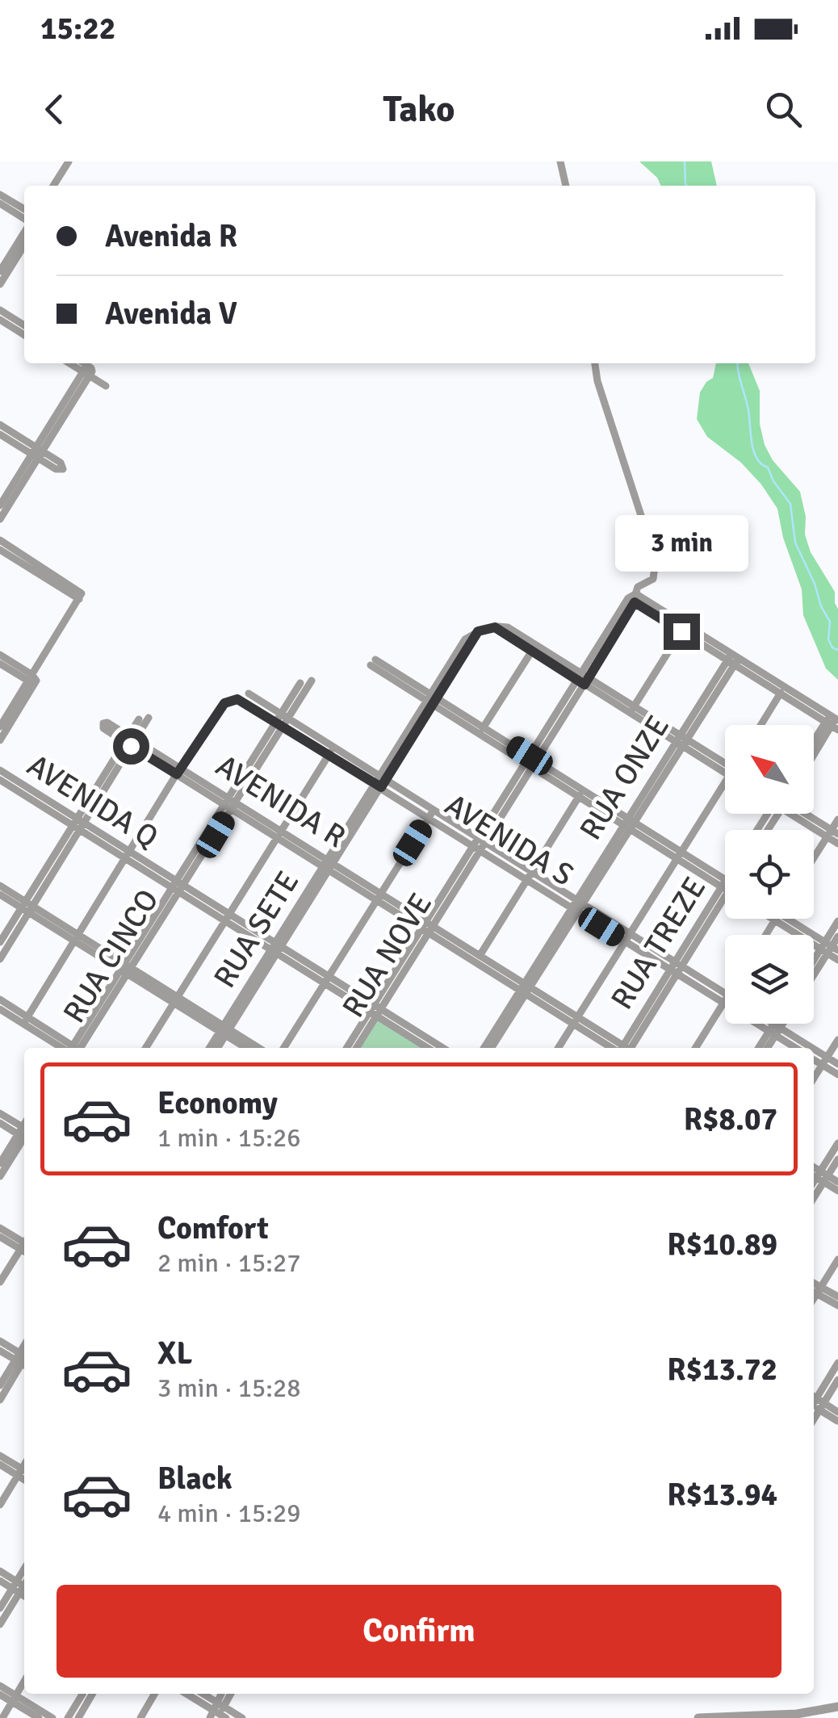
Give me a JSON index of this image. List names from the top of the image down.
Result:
{
  "streets": {
    "street": [
      "RUA ONZE",
      "AVENIDA Q",
      "AVENIDA R",
      "AVENIDA S",
      "RUA SETE",
      "RUA TREZE",
      "RUA NOVE",
      "RUA CINCO"
    ]
  },
  "crossings": [
    ["RUA ONZE", "AVENIDA R"],
    ["RUA ONZE", "AVENIDA S"],
    ["AVENIDA Q", "RUA SETE"],
    ["AVENIDA Q", "RUA NOVE"],
    ["AVENIDA Q", "RUA CINCO"],
    ["AVENIDA R", "AVENIDA S"],
    ["AVENIDA R", "RUA SETE"],
    ["AVENIDA R", "RUA NOVE"],
    ["AVENIDA R", "RUA CINCO"],
    ["AVENIDA S", "RUA SETE"],
    ["AVENIDA S", "RUA TREZE"],
    ["AVENIDA S", "RUA NOVE"],
    ["AVENIDA S", "RUA CINCO"]
  ],
  "north": "top left",
  "page": {
    "status": "15:22",
    "header": "Tako",
    "banner": ["Avenida R", "Avenida V"],
    "bubble": "3 min",
    "list": [
      {
        "name": "Economy",
        "note": "1 min · 15:26",
        "value": "R$8.07"
      },
      {
        "name": "Comfort",
        "note": "2 min · 15:27",
        "value": "R$10.89"
      },
      {
        "name": "XL",
        "note": "3 min · 15:28",
        "value": "R$13.72"
      },
      {
        "name": "Black",
        "note": "4 min · 15:29",
        "value": "R$13.94"
      }
    ],
    "buttons": "Confirm"
  }
}
